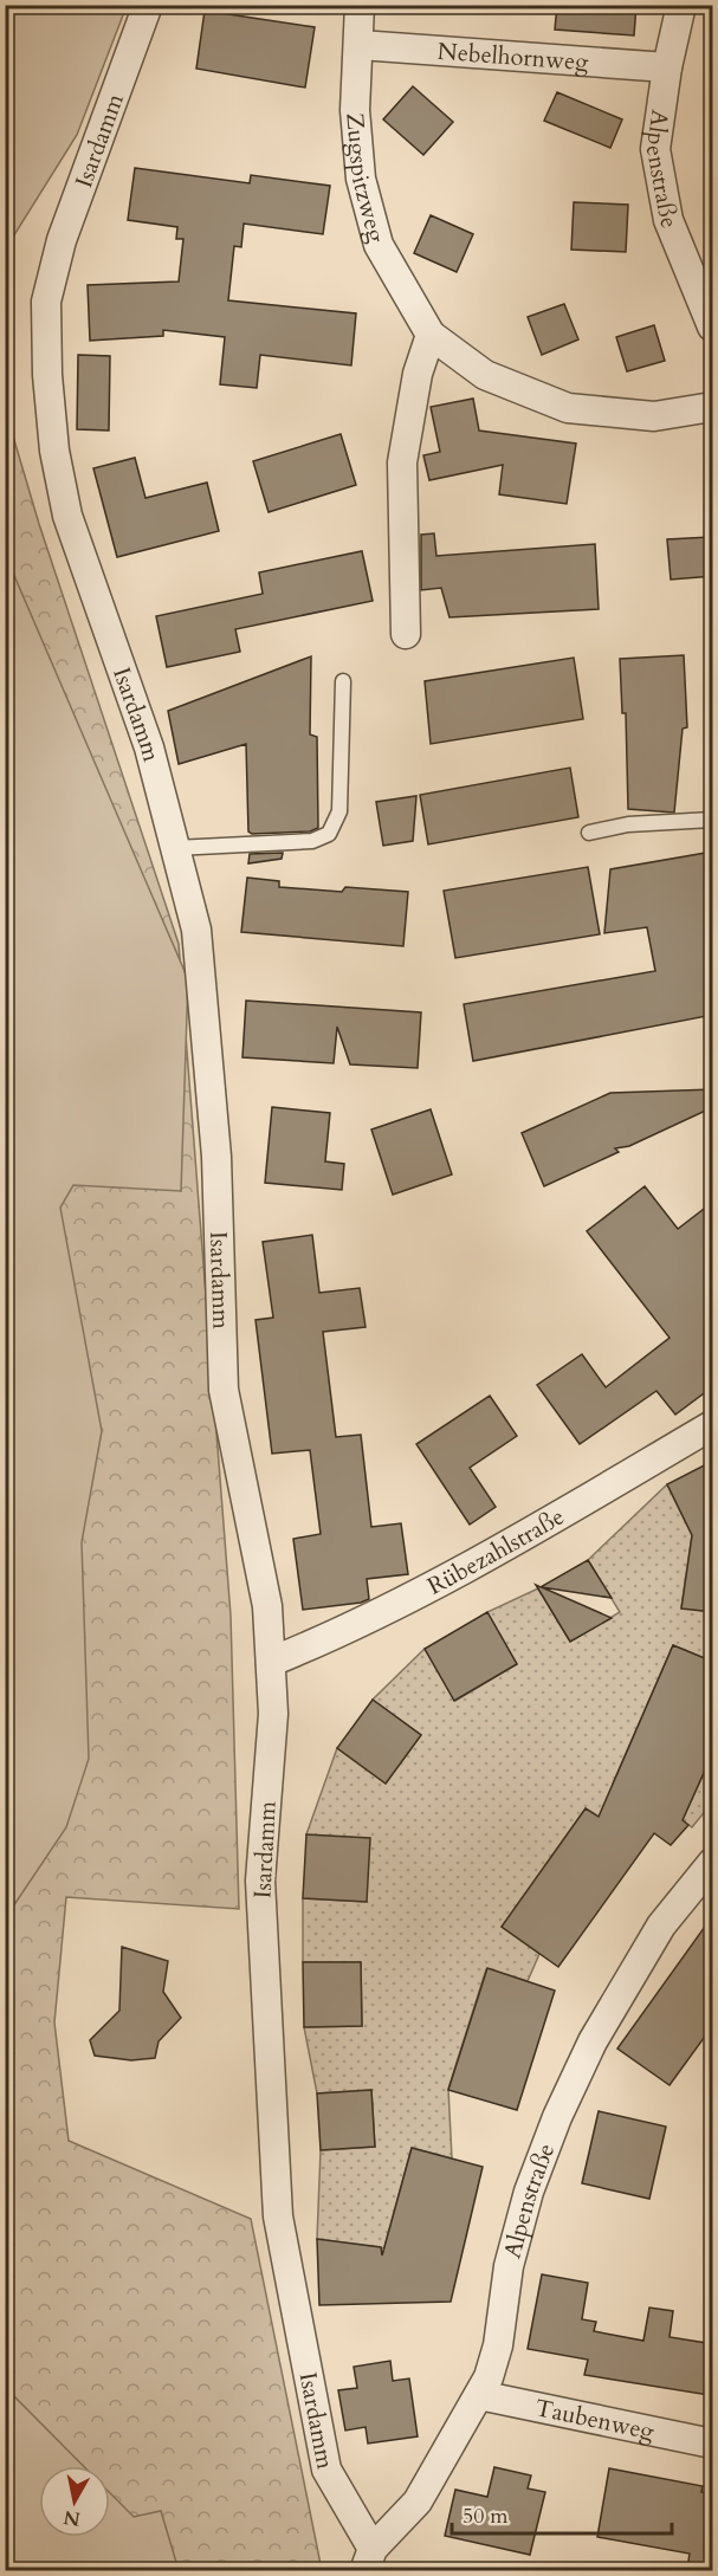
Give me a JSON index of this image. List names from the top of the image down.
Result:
{
  "streets": {
    "street": [
      "Nebelhornweg",
      "Isardamm",
      "Alpenstraße",
      "Zugspitzweg",
      "Rübezahlstraße",
      "Taubenweg"
    ]
  },
  "crossings": [
    ["Nebelhornweg", "Alpenstraße"],
    ["Nebelhornweg", "Zugspitzweg"],
    ["Isardamm", "Alpenstraße"],
    ["Isardamm", "Rübezahlstraße"],
    ["Alpenstraße", "Taubenweg"]
  ],
  "scale_bar": "50 m",
  "north": "bottom"
}
